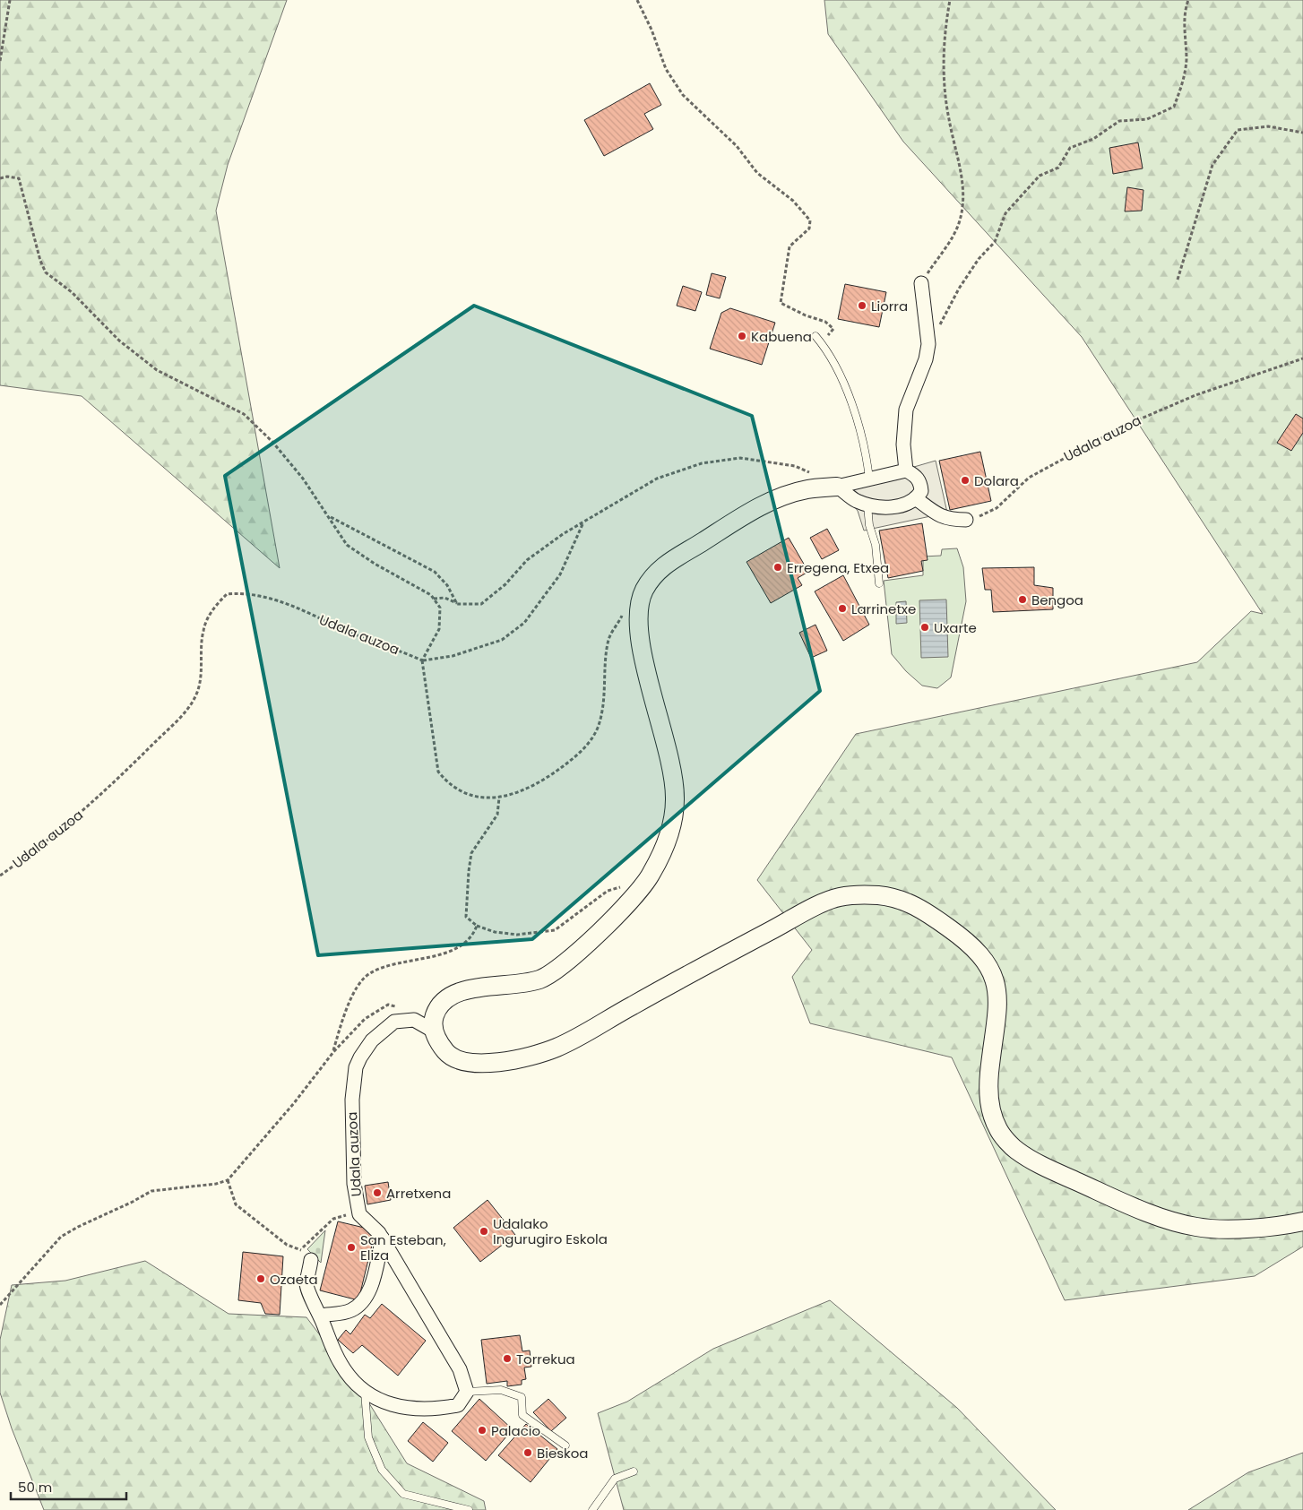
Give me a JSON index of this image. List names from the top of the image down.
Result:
{
  "streets": {
    "street": ["Udala auzoa"]
  },
  "places": [
    "Liorra",
    "Kabuena",
    "Dolara",
    "Erregena, Etxea",
    "Bengoa",
    "Larrinetxe",
    "Uxarte",
    "Arretxena",
    "Udalako Ingurugiro Eskola",
    "San Esteban, Eliza",
    "Ozaeta",
    "Torrekua",
    "Palacio",
    "Bieskoa"
  ],
  "scale_bar": "50 m"
}
